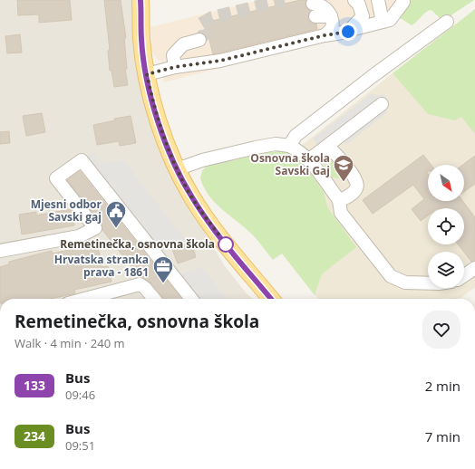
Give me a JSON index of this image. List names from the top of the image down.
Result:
{
  "places": {
    "school or university": ["Osnovna škola Savski Gaj"],
    "public building": ["Mjesni odbor Savski gaj"],
    "other": ["Remetinečka, osnovna škola"],
    "office": ["Hrvatska stranka prava - 1861"]
  },
  "lines": ["bus line 133"],
  "north": "bottom right",
  "page": {
    "heading": ["Remetinečka, osnovna škola", "Walk · 4 min · 240 m"],
    "list": [
      {
        "mark": "133",
        "name": "Bus",
        "note": "09:46",
        "value": "2 min"
      },
      {
        "mark": "234",
        "name": "Bus",
        "note": "09:51",
        "value": "7 min"
      }
    ]
  }
}
